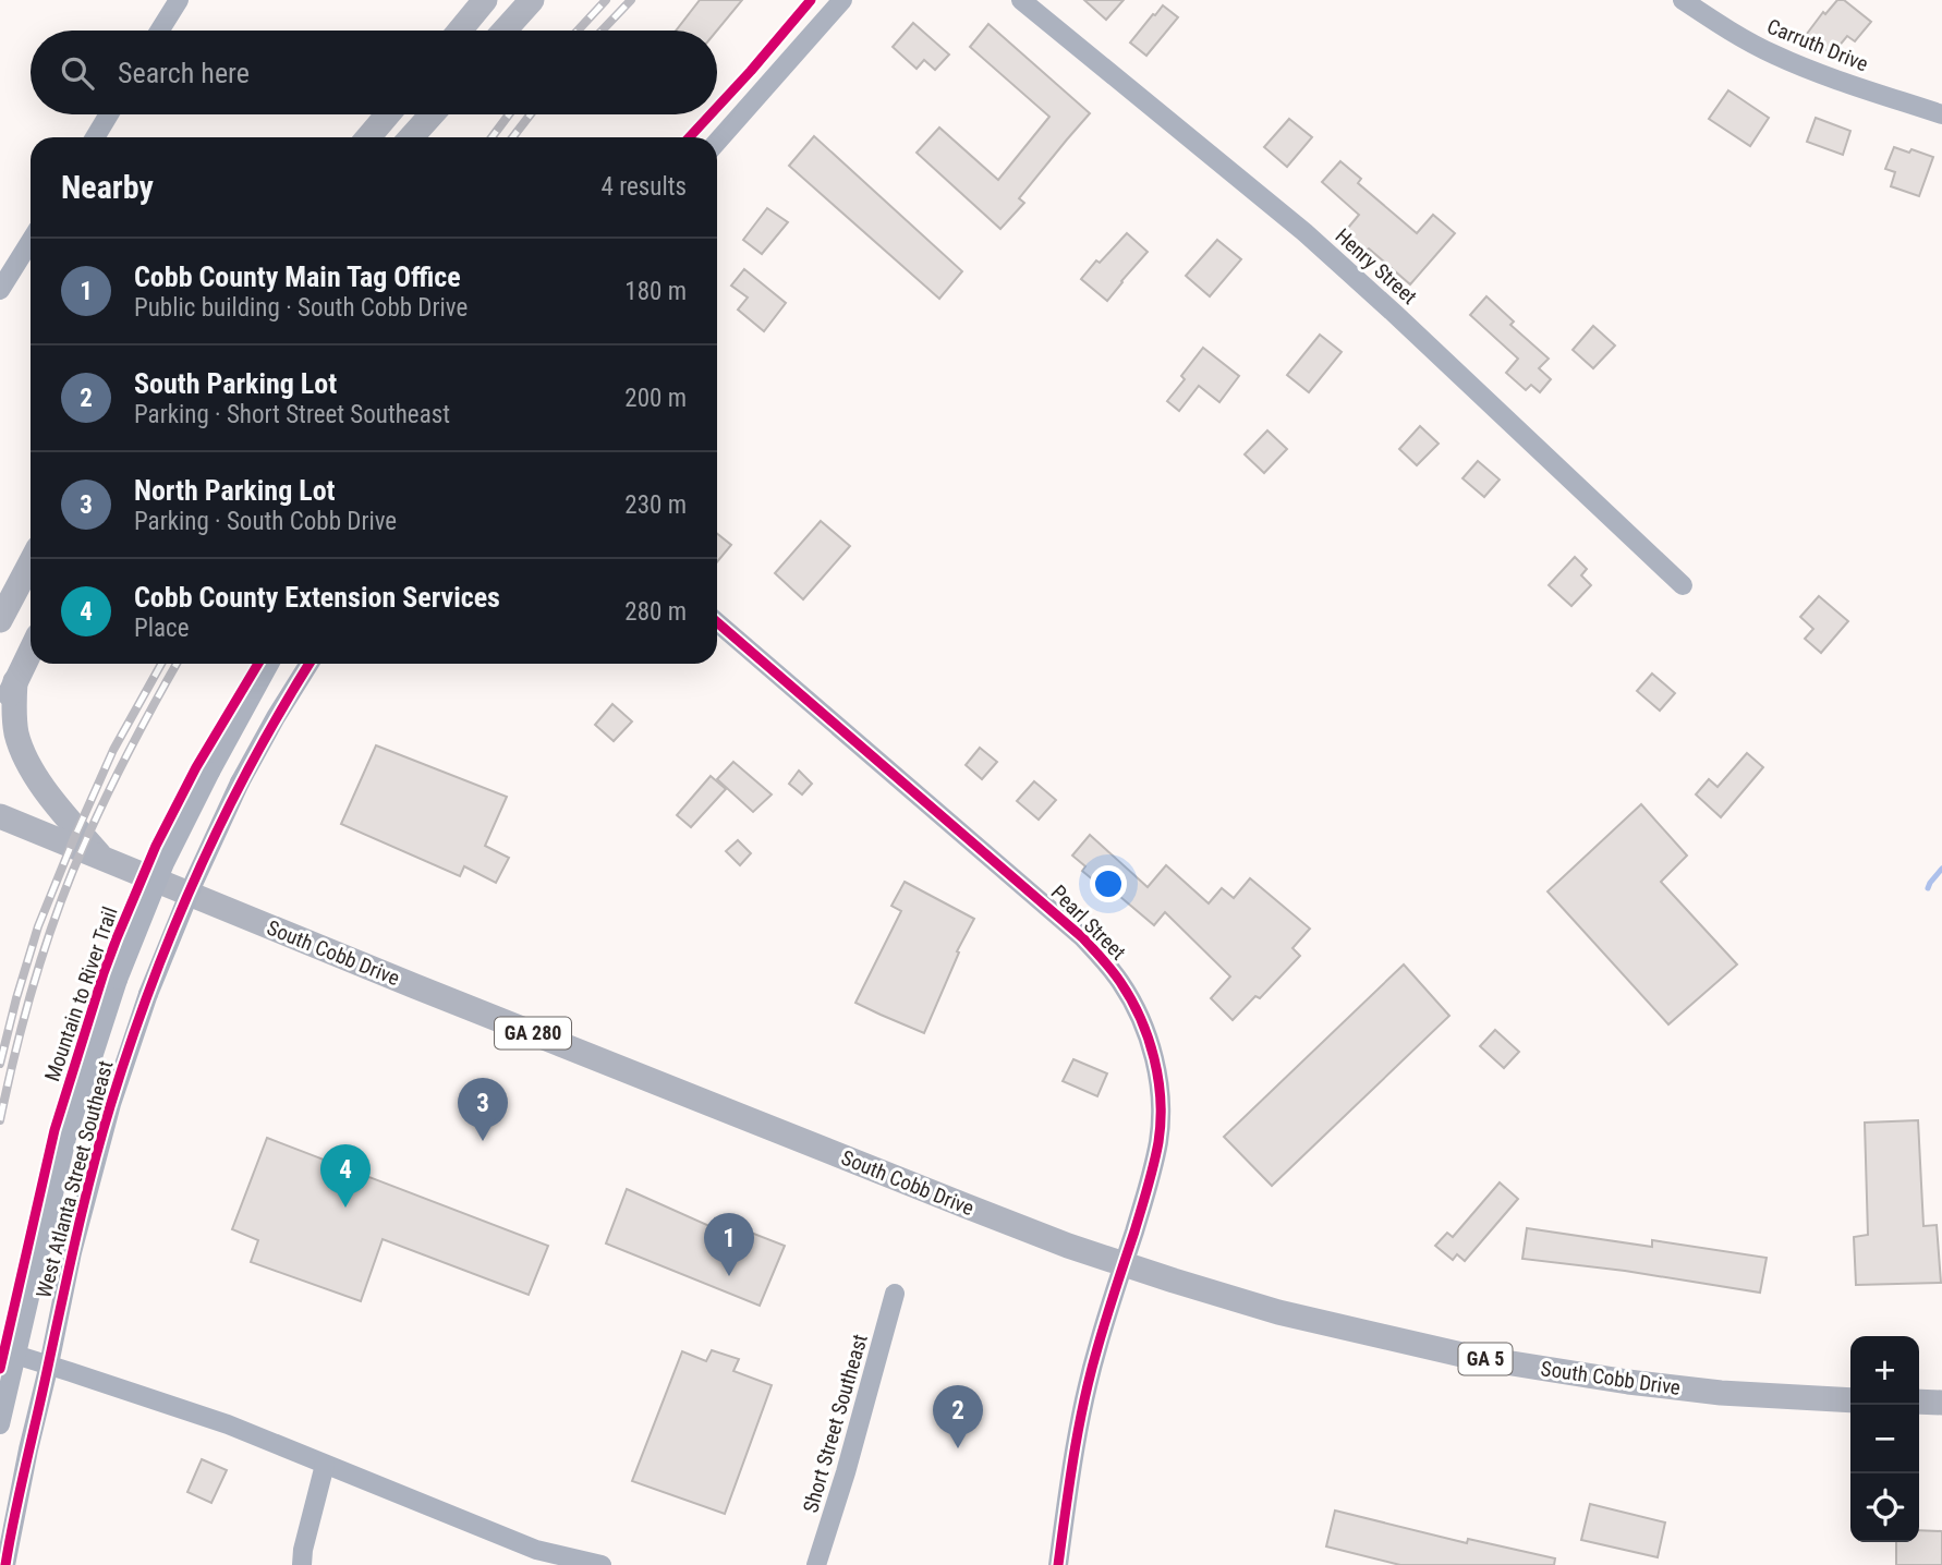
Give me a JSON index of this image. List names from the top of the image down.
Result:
{
  "streets": {
    "main road": ["South Cobb Drive", "GA 280", "GA 5"],
    "street": [
      "Carruth Drive",
      "Henry Street",
      "Pearl Street",
      "West Atlanta Street Southeast",
      "Short Street Southeast"
    ],
    "cycle path": ["Mountain to River Trail"]
  },
  "crossings": [
    ["Pearl Street", "South Cobb Drive"]
  ],
  "page": {
    "search": "Search here",
    "heading": ["Nearby", "4 results"],
    "list": [
      {
        "mark": "1",
        "name": "Cobb County Main Tag Office",
        "note": "Public building · South Cobb Drive",
        "value": "180 m"
      },
      {
        "mark": "2",
        "name": "South Parking Lot",
        "note": "Parking · Short Street Southeast",
        "value": "200 m"
      },
      {
        "mark": "3",
        "name": "North Parking Lot",
        "note": "Parking · South Cobb Drive",
        "value": "230 m"
      },
      {
        "mark": "4",
        "name": "Cobb County Extension Services",
        "note": "Place",
        "value": "280 m"
      }
    ],
    "pins": [
      "3",
      "4",
      "1",
      "2"
    ],
    "map_buttons": ["+", "−"]
  }
}
